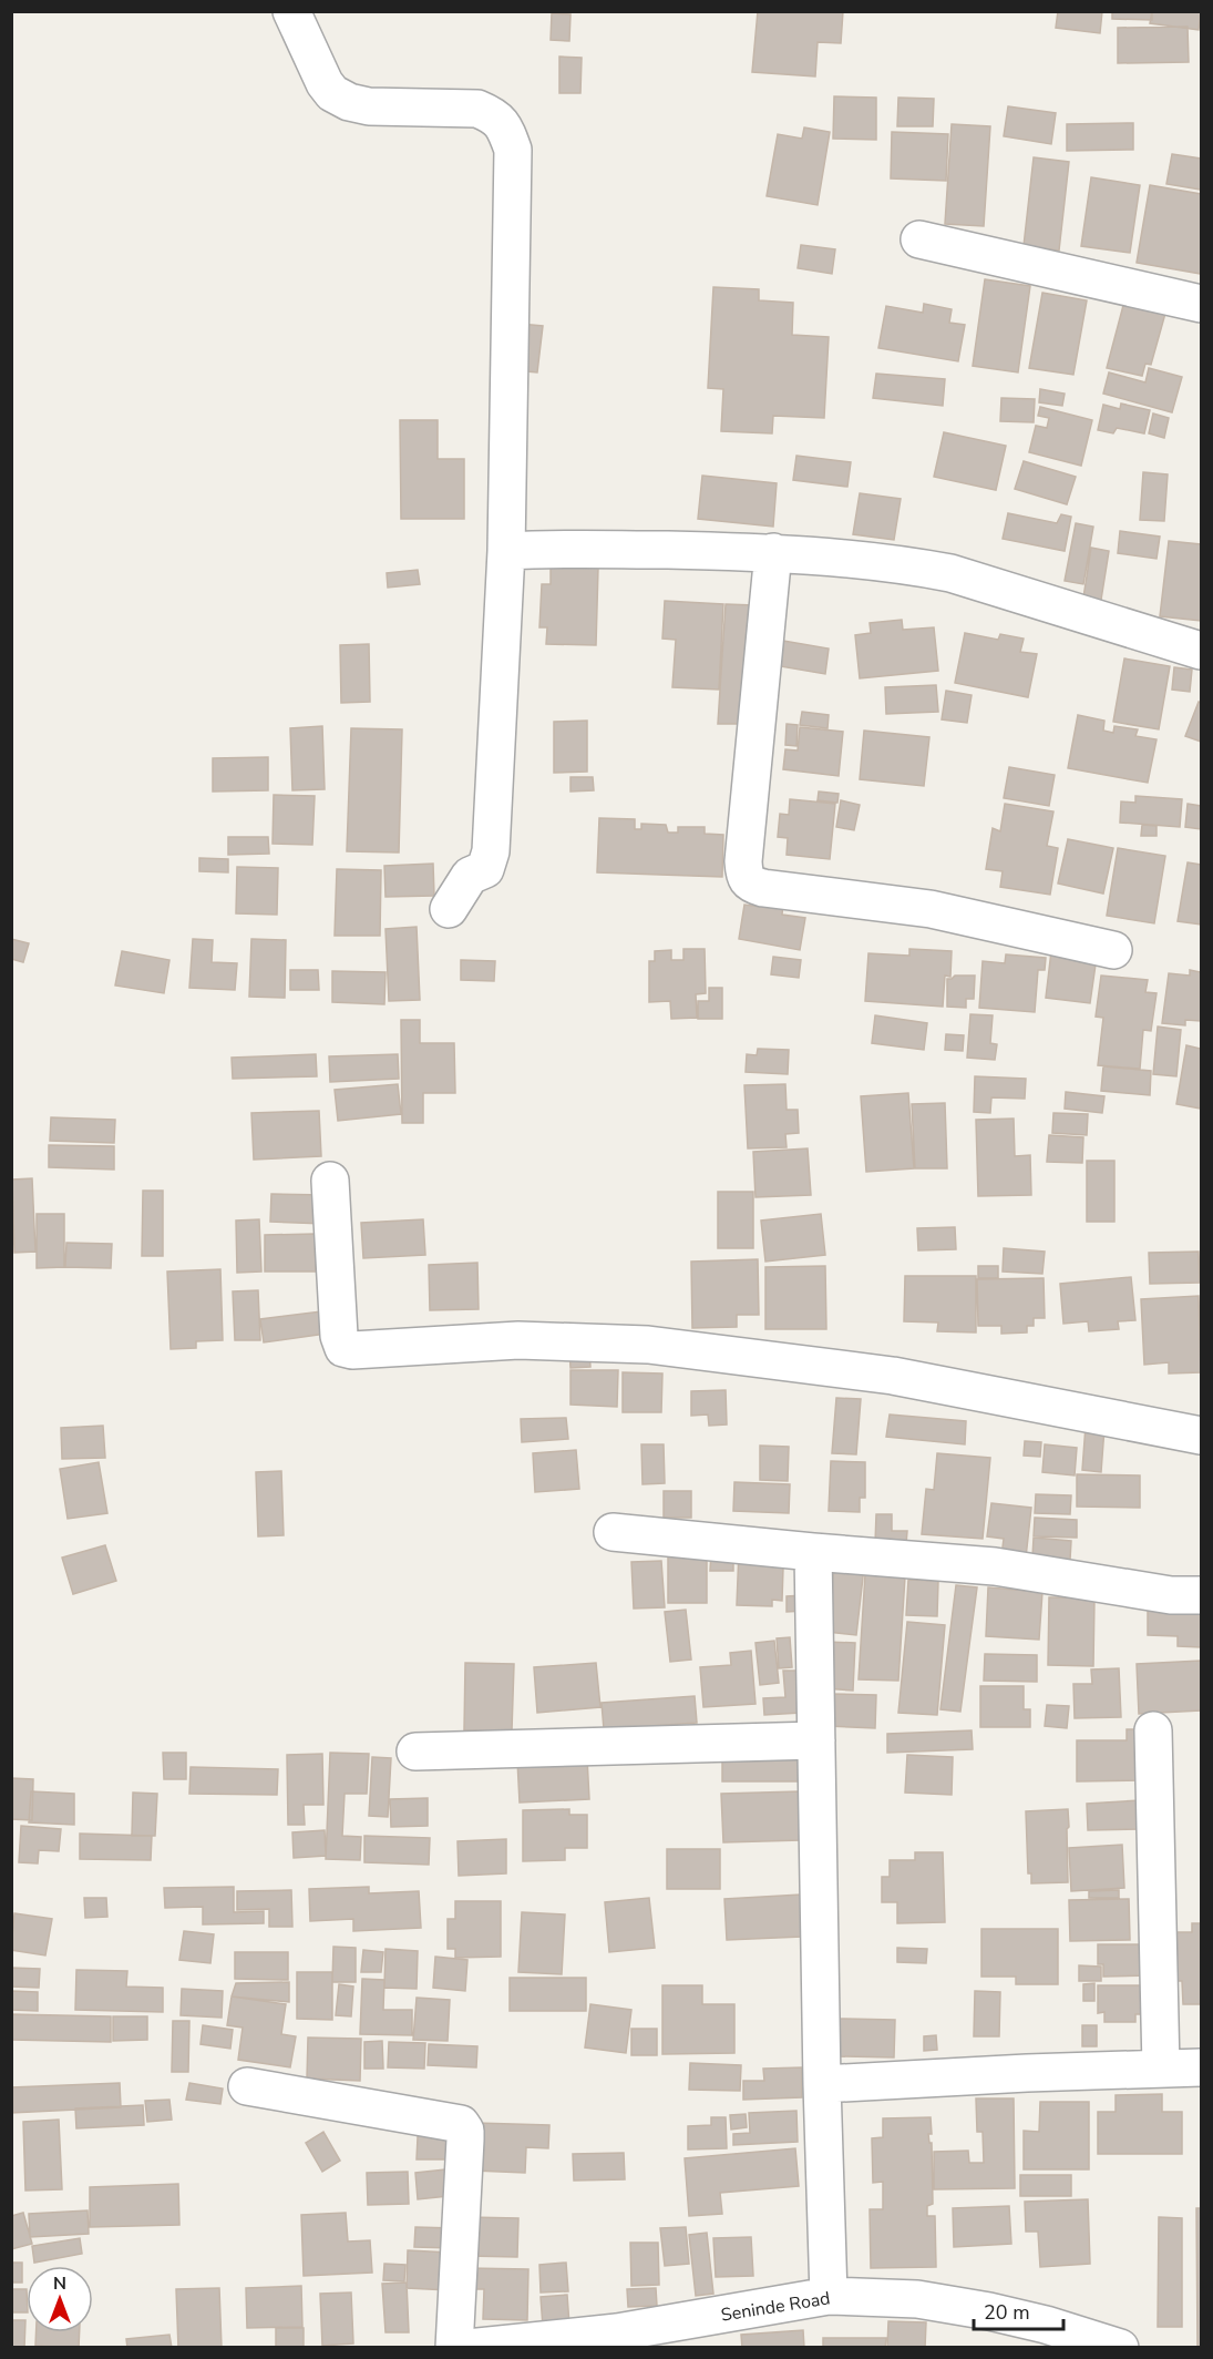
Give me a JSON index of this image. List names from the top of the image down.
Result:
{
  "streets": {
    "street": ["Seninde Road"]
  },
  "scale_bar": "20 m",
  "north": "top"
}
